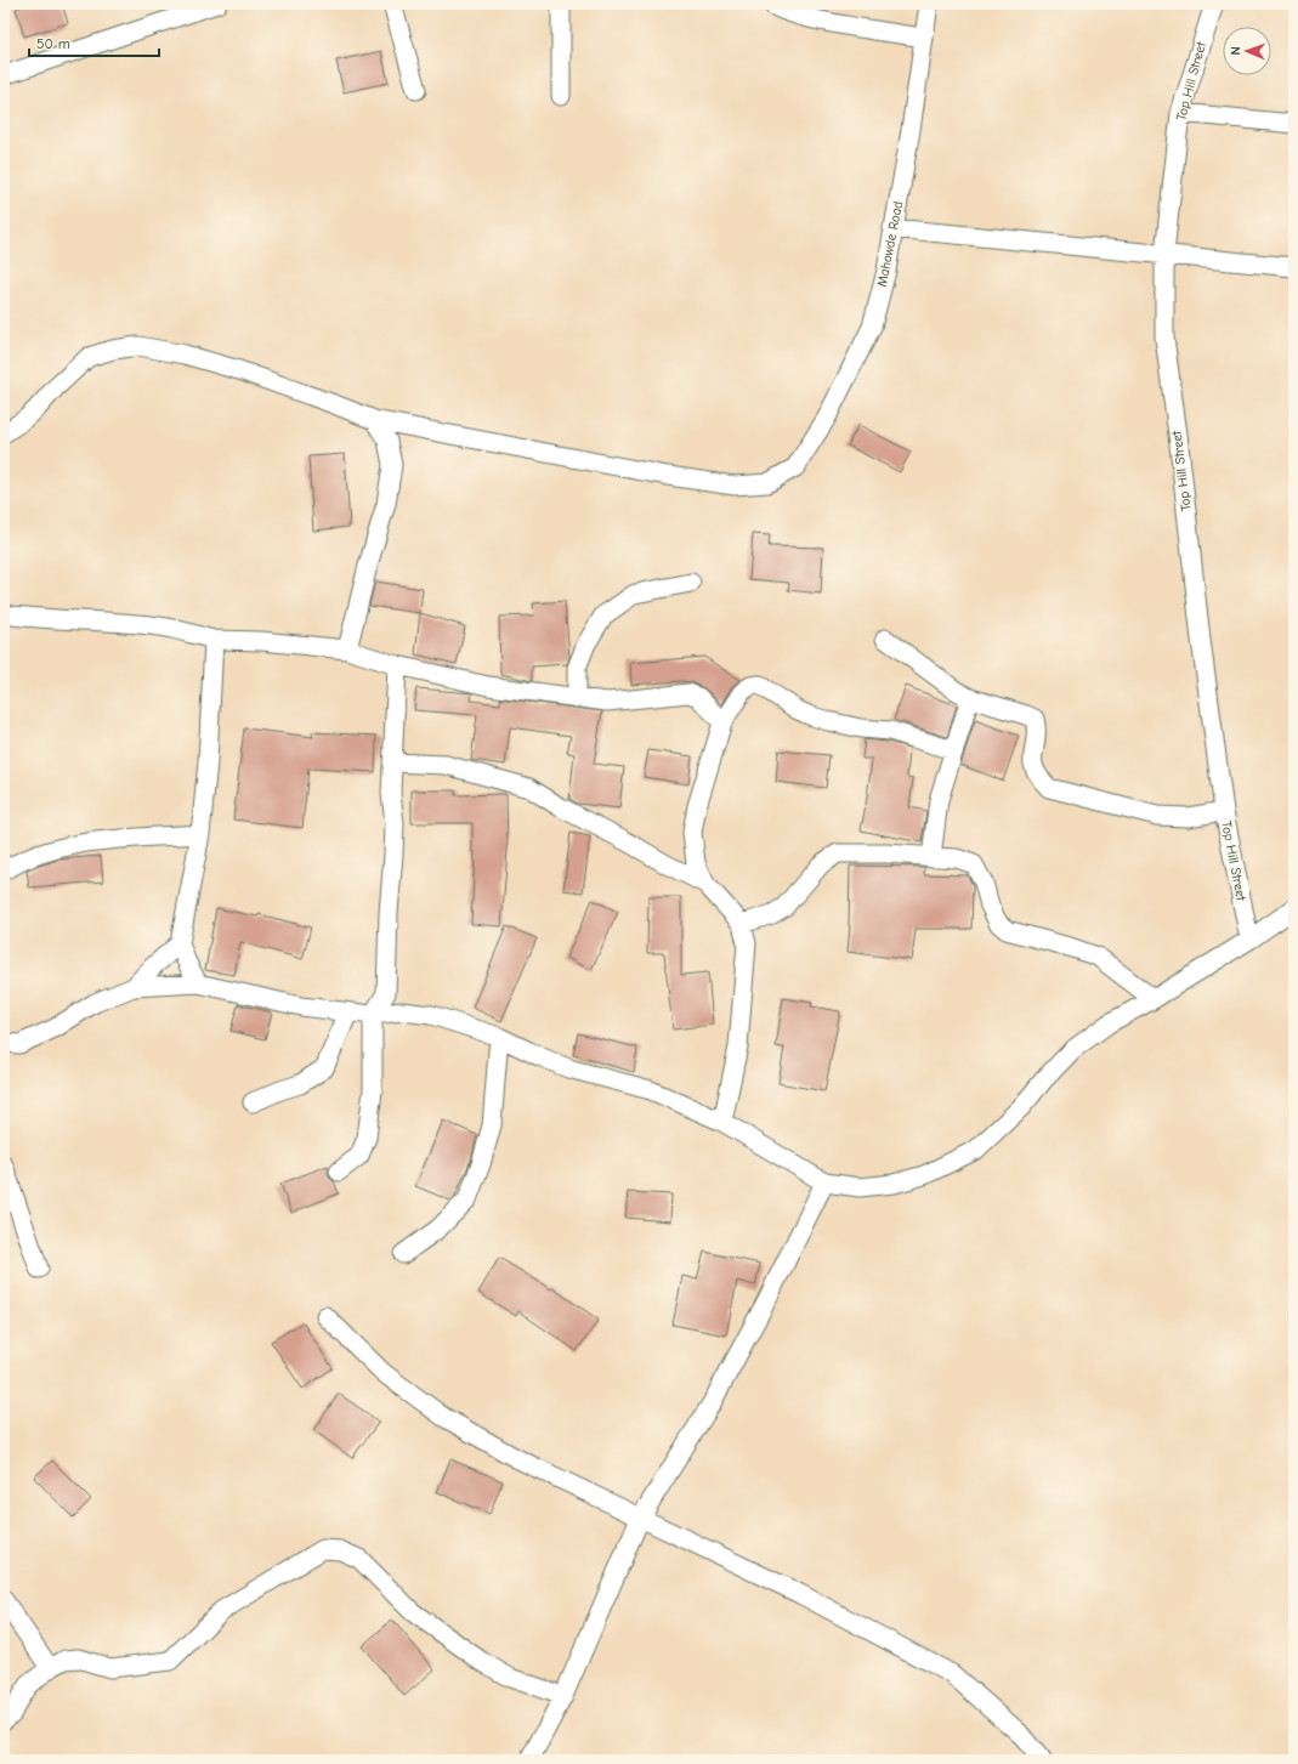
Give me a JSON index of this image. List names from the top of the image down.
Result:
{
  "streets": {
    "street": ["Top Hill Street", "Mahowde Road"]
  },
  "scale_bar": "50 m",
  "north": "left"
}
